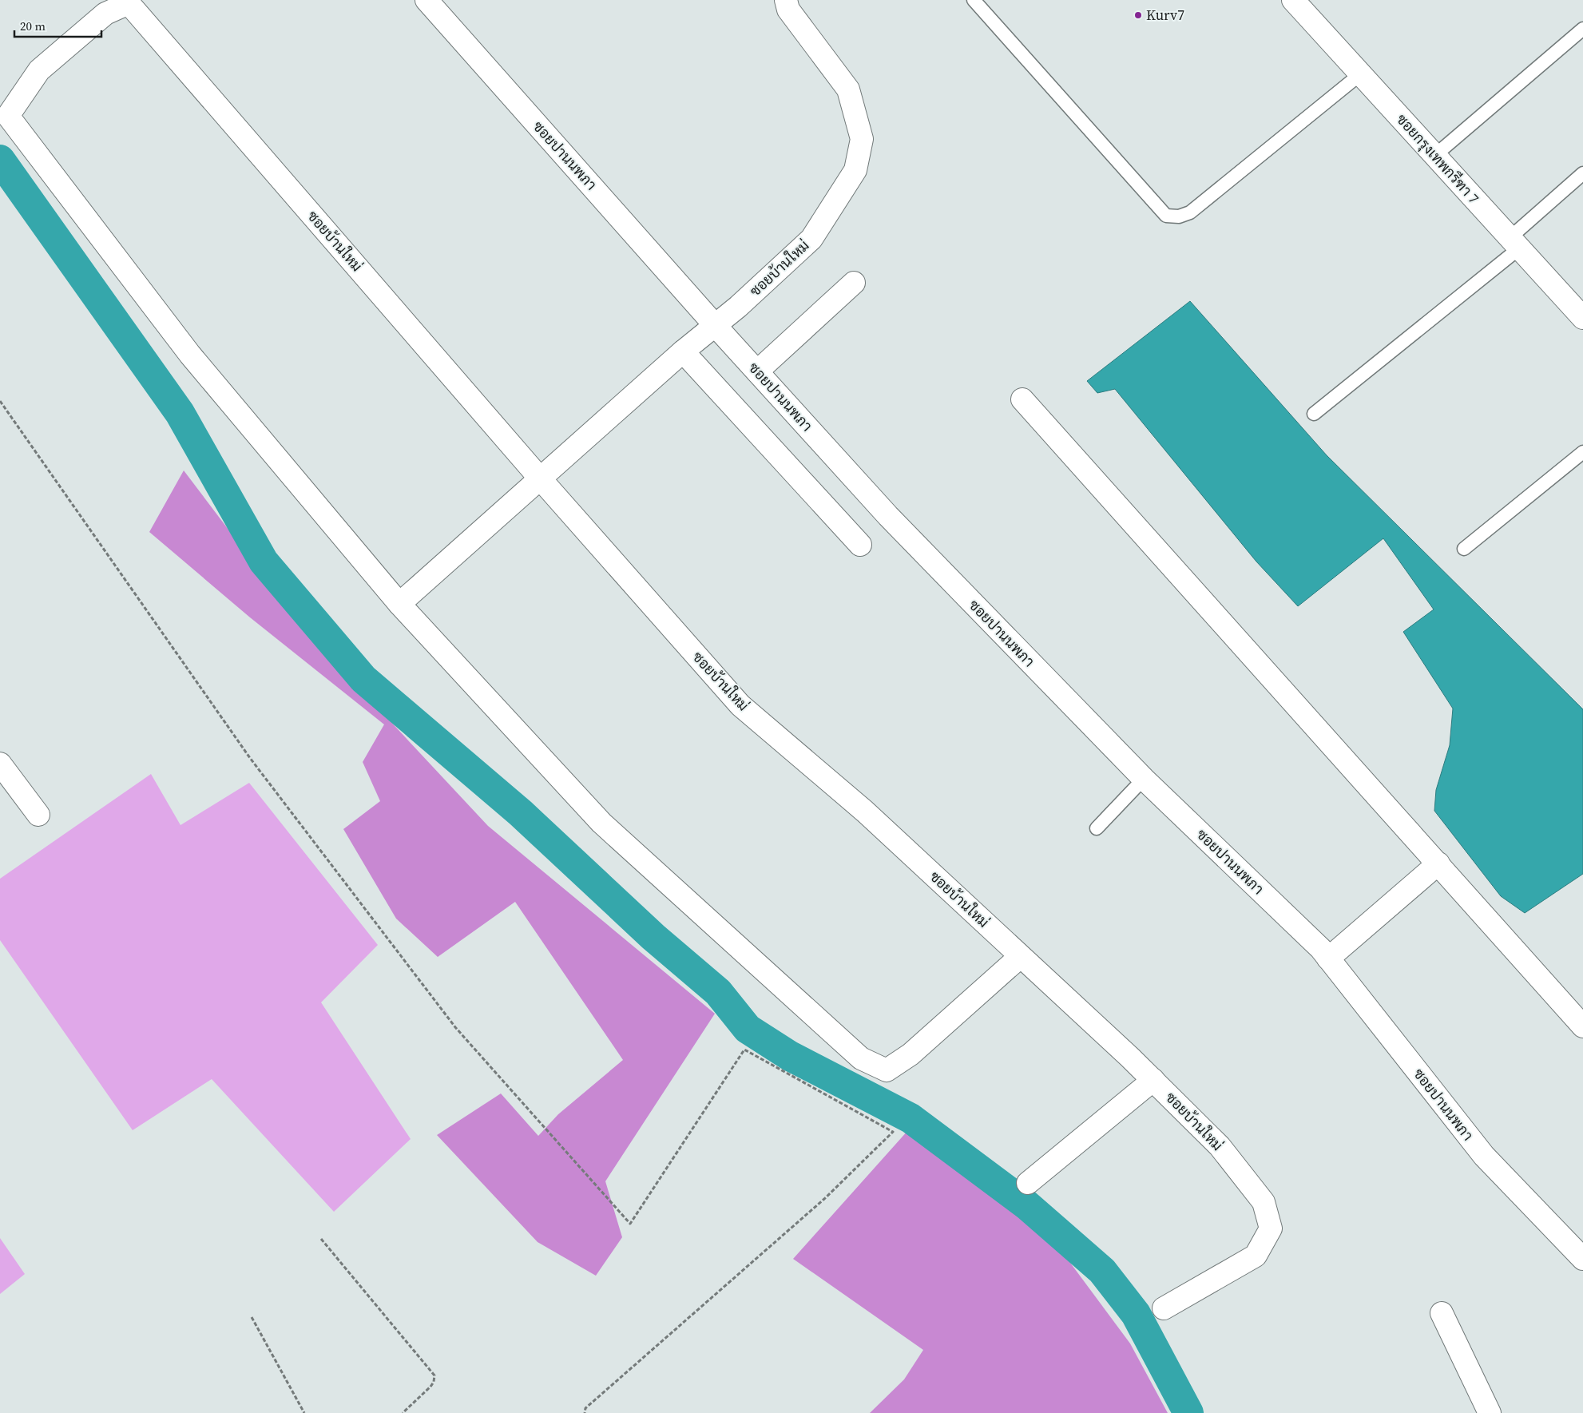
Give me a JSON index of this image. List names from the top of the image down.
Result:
{
  "streets": {
    "street": ["ซอยปานนพภา", "ซอยกรุงเทพกรีฑา 7", "ซอยบ้านใหม่"]
  },
  "crossings": [
    ["ซอยปานนพภา", "ซอยบ้านใหม่"]
  ],
  "places": ["Kurv7"],
  "scale_bar": "20 m"
}
